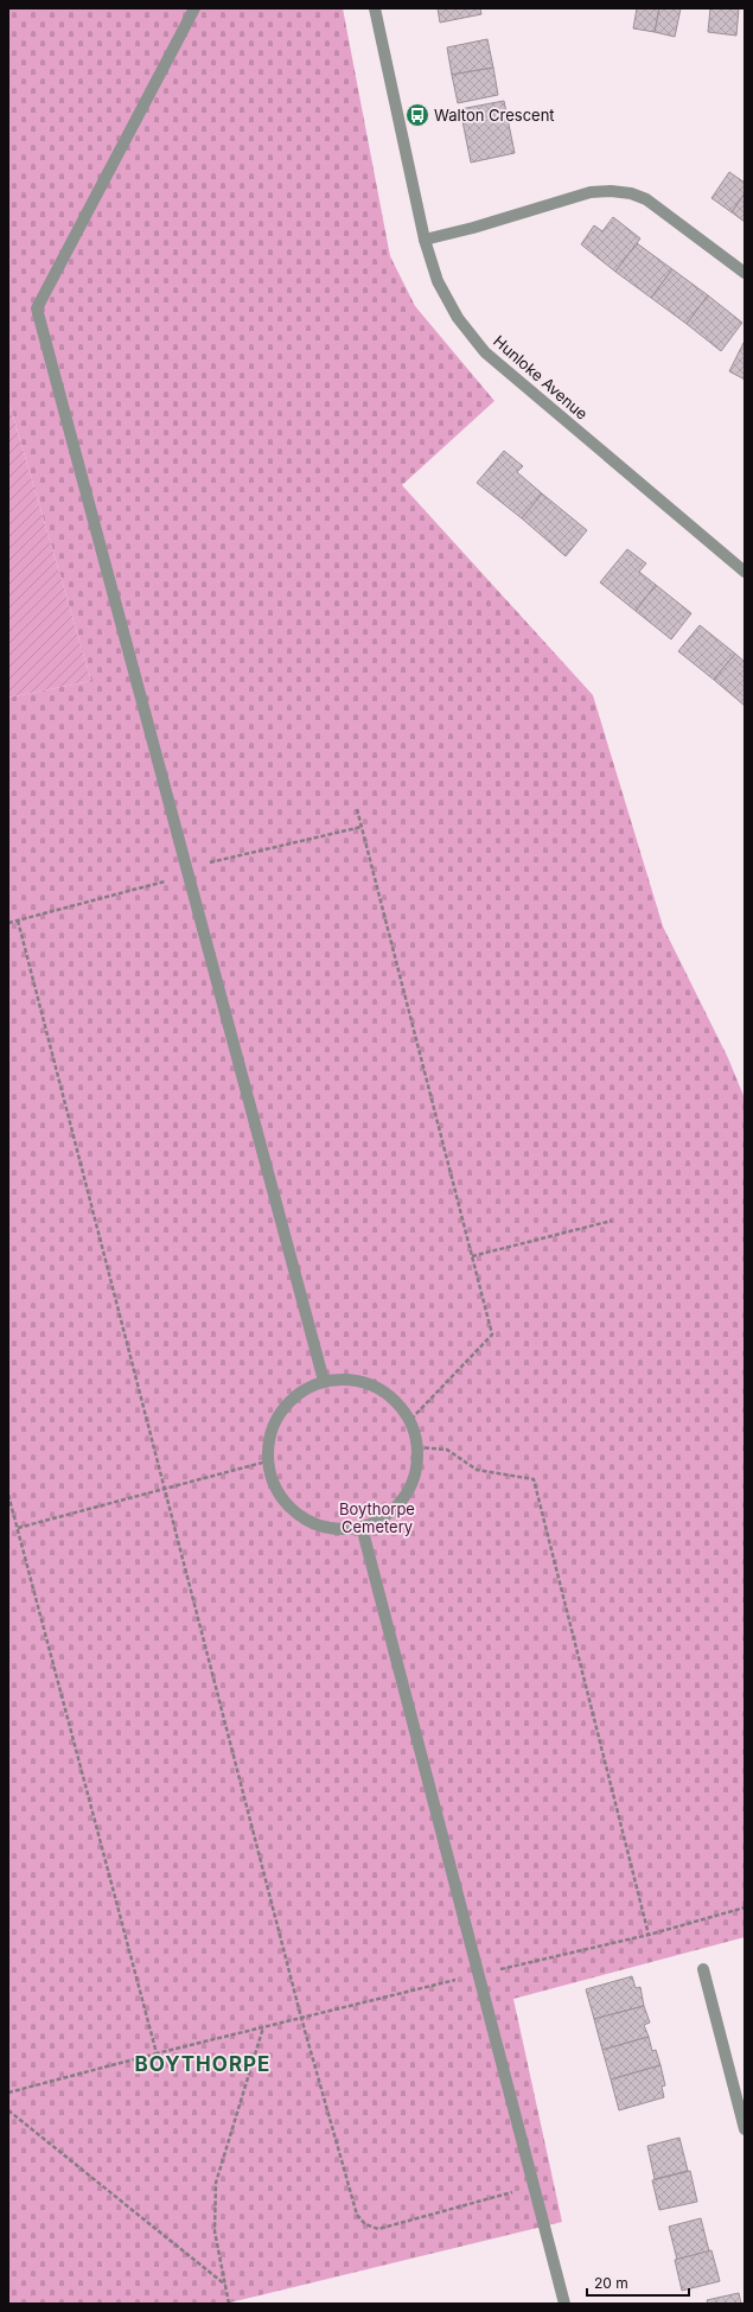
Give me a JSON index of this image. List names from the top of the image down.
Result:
{
  "streets": {
    "street": ["Hunloke Avenue"]
  },
  "districts": ["BOYTHORPE"],
  "parks": ["Boythorpe Cemetery"],
  "places": {
    "bus stop": ["Walton Crescent"]
  },
  "scale_bar": "20 m"
}
